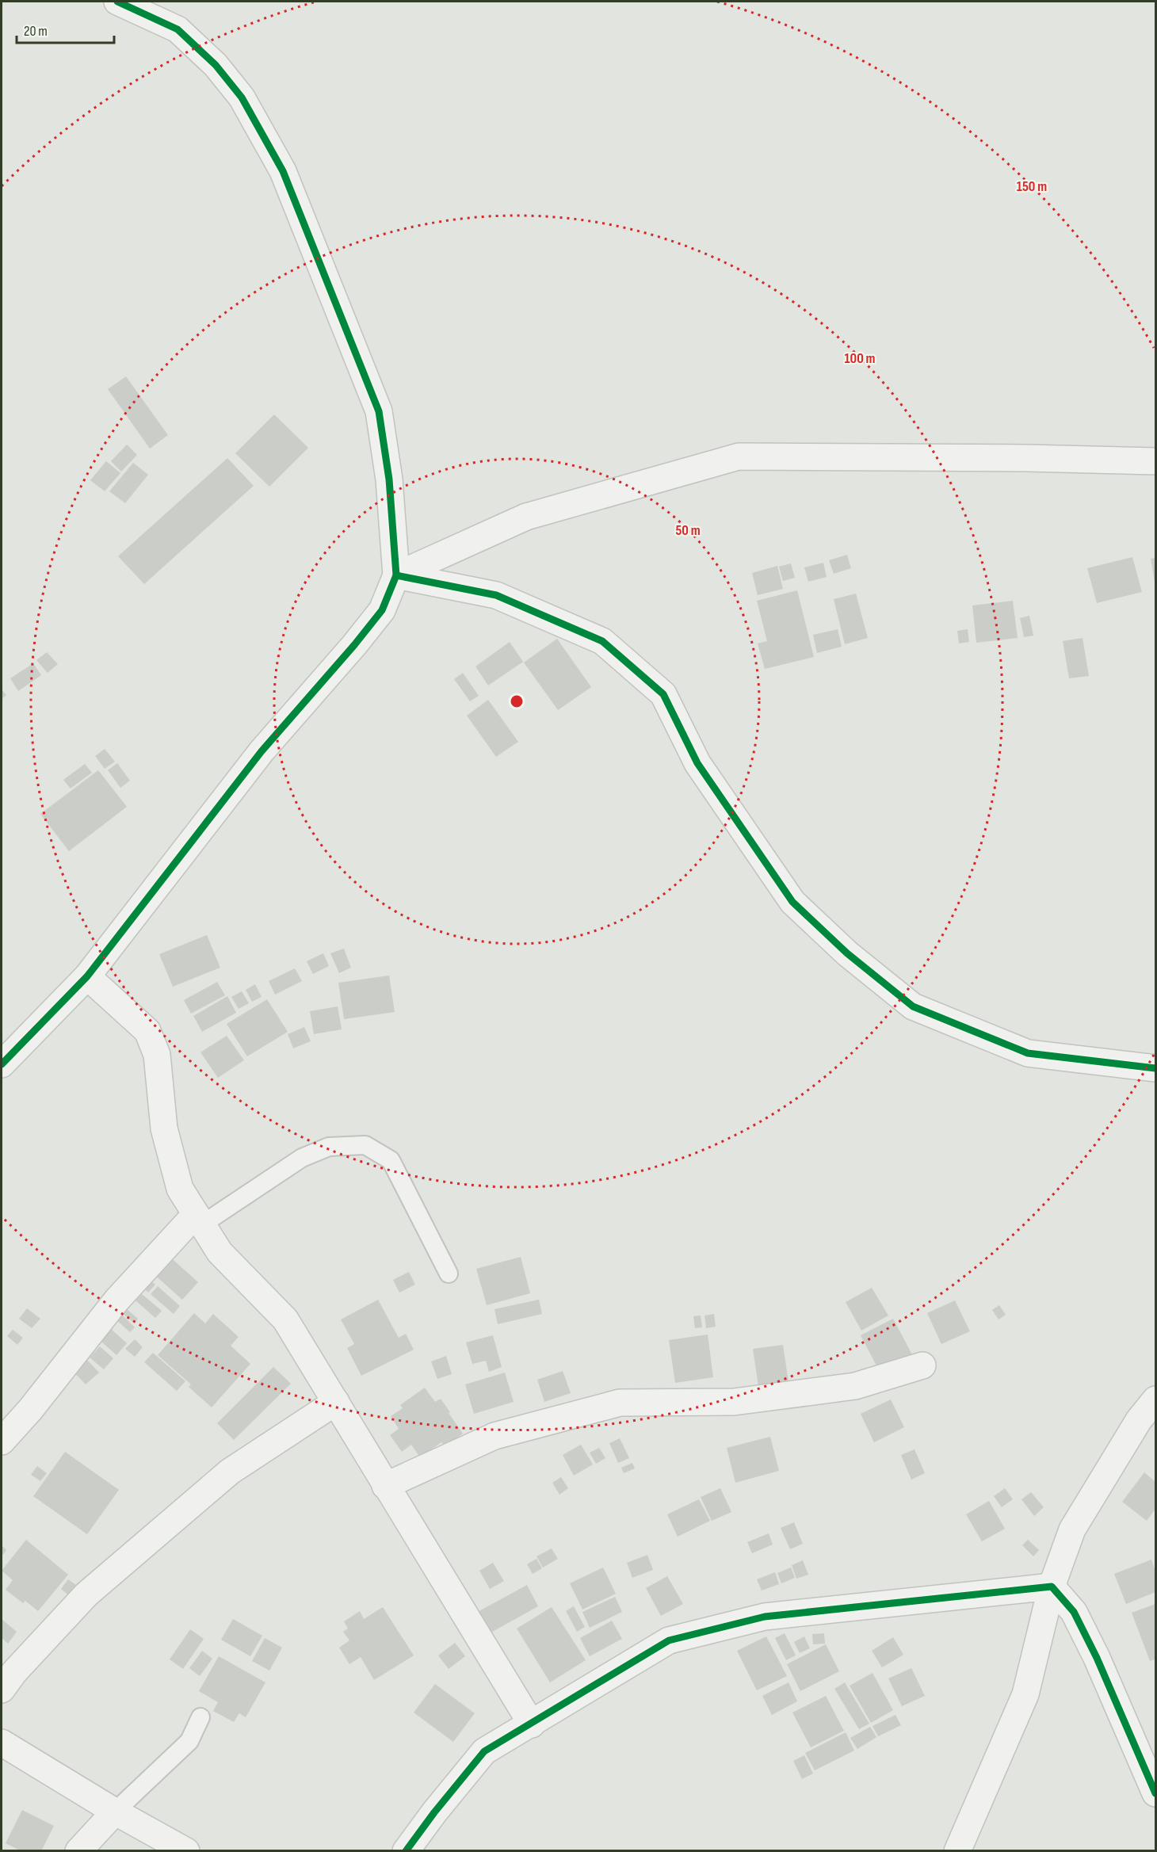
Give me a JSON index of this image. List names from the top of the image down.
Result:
{
  "scale_bar": "20 m",
  "rings": ["150 m", "100 m", "50 m"]
}
